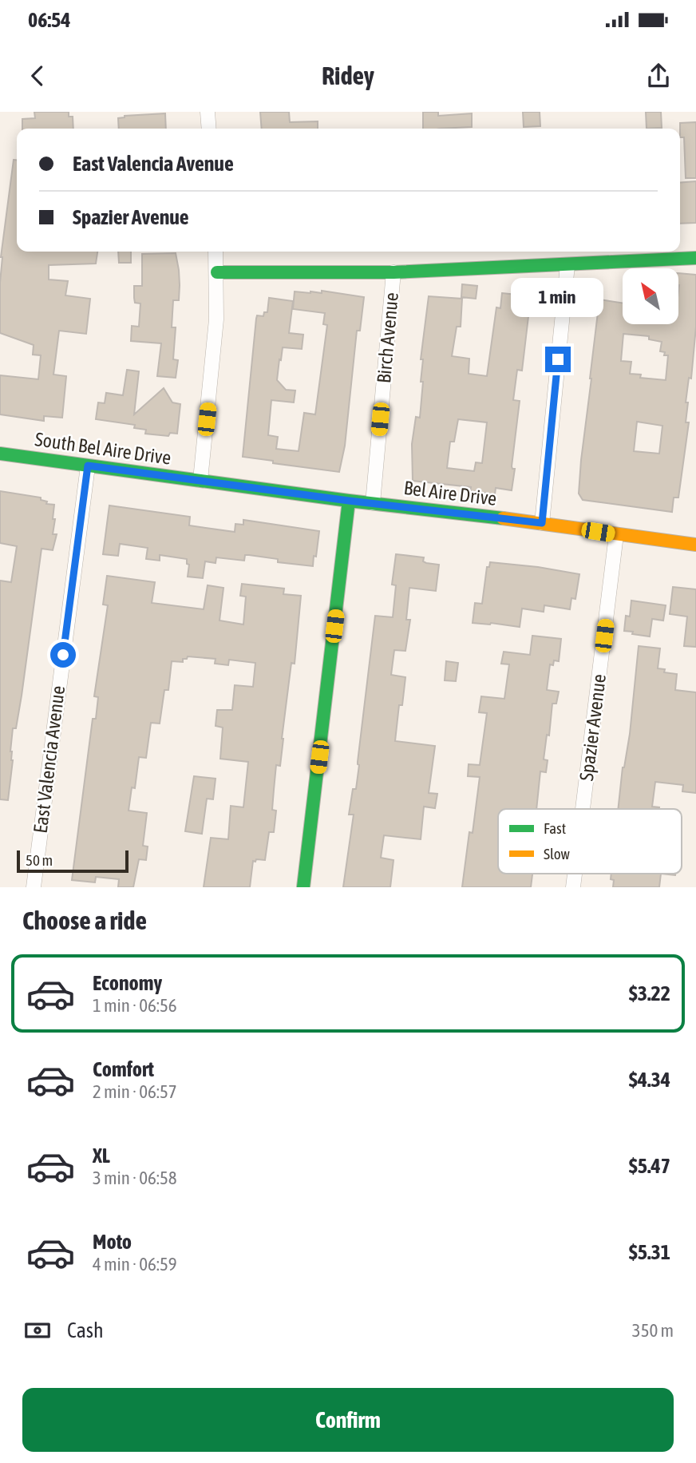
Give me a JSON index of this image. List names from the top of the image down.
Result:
{
  "streets": {
    "street": [
      "Birch Avenue",
      "South Bel Aire Drive",
      "Bel Aire Drive",
      "Spazier Avenue",
      "East Valencia Avenue"
    ]
  },
  "crossings": [
    ["Birch Avenue", "Bel Aire Drive"],
    ["South Bel Aire Drive", "Bel Aire Drive"],
    ["South Bel Aire Drive", "East Valencia Avenue"],
    ["Bel Aire Drive", "Spazier Avenue"]
  ],
  "legend": ["Fast", "Slow"],
  "scale_bar": "50 m",
  "north": "top left",
  "page": {
    "status": "06:54",
    "header": "Ridey",
    "banner": ["East Valencia Avenue", "Spazier Avenue"],
    "bubble": "1 min",
    "scale": "50 m",
    "heading": "Choose a ride",
    "list": [
      {
        "name": "Economy",
        "note": "1 min · 06:56",
        "value": "$3.22"
      },
      {
        "name": "Comfort",
        "note": "2 min · 06:57",
        "value": "$4.34"
      },
      {
        "name": "XL",
        "note": "3 min · 06:58",
        "value": "$5.47"
      },
      {
        "name": "Moto",
        "note": "4 min · 06:59",
        "value": "$5.31"
      }
    ],
    "pay": ["Cash", "350 m"],
    "buttons": "Confirm"
  }
}
